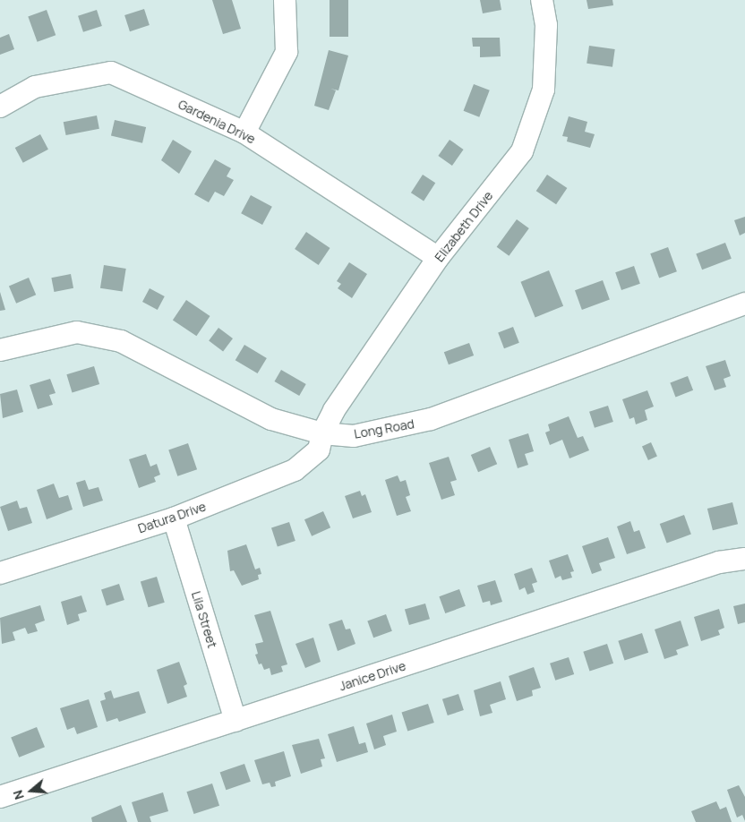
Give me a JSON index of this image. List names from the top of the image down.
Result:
{
  "streets": {
    "street": [
      "Gardenia Drive",
      "Elizabeth Drive",
      "Long Road",
      "Datura Drive",
      "Lila Street",
      "Janice Drive"
    ]
  },
  "crossings": [
    ["Gardenia Drive", "Elizabeth Drive"],
    ["Elizabeth Drive", "Long Road"],
    ["Elizabeth Drive", "Datura Drive"],
    ["Long Road", "Datura Drive"],
    ["Datura Drive", "Lila Street"],
    ["Lila Street", "Janice Drive"]
  ],
  "north": "left"
}
